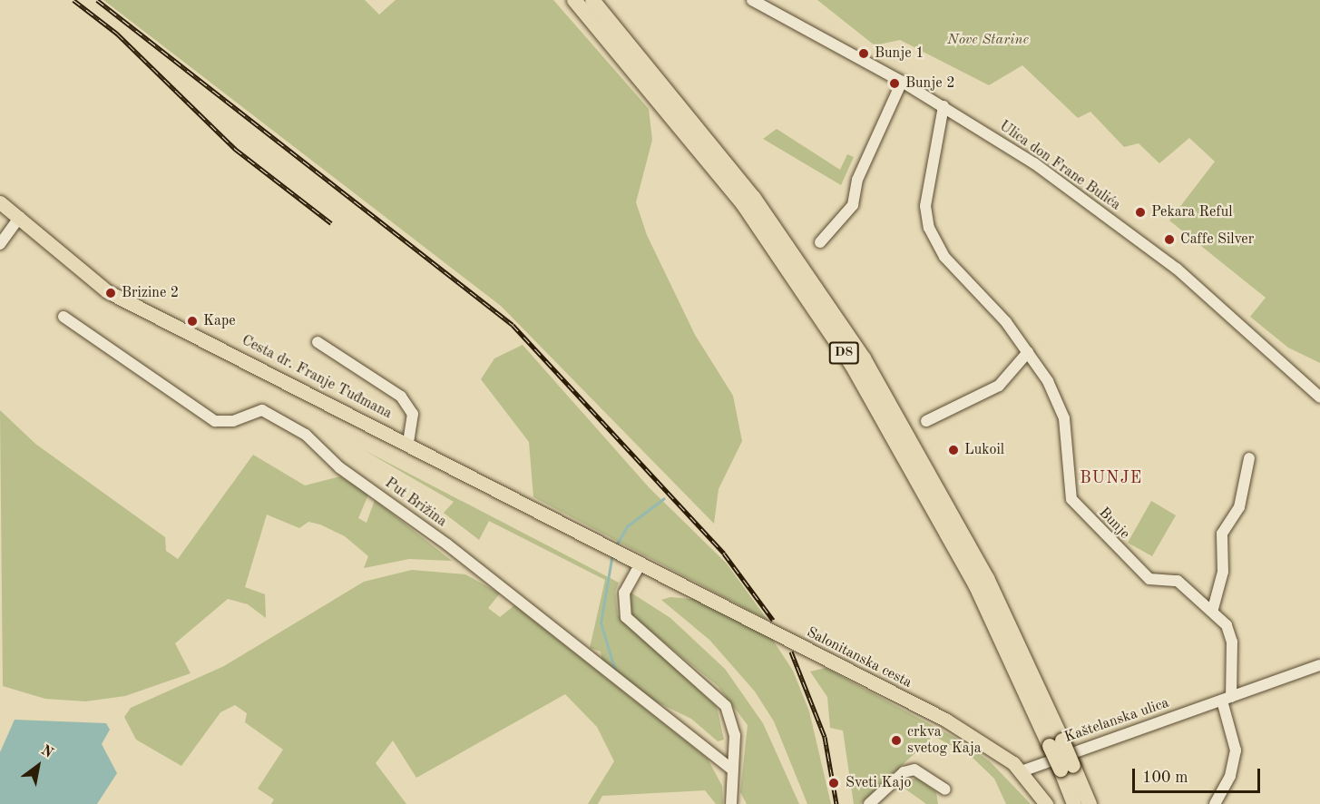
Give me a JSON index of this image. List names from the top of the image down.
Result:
{
  "streets": {
    "highway": ["D8"],
    "main road": ["Cesta dr. Franje Tuđmana", "Salonitanska cesta"],
    "street": [
      "Ulica don Frane Bulića",
      "Put Brižina",
      "Bunje",
      "Kaštelanska ulica"
    ]
  },
  "crossings": [
    ["Ulica don Frane Bulića", "Bunje"],
    ["Cesta dr. Franje Tuđmana", "Salonitanska cesta"],
    ["Bunje", "Kaštelanska ulica"],
    ["Salonitanska cesta", "Kaštelanska ulica"]
  ],
  "districts": ["BUNJE"],
  "parks": ["Nove Starine"],
  "places": [
    "Bunje 1",
    "Bunje 2",
    "Pekara Reful",
    "Caffe Silver",
    "Brizine 2",
    "Kape",
    "Lukoil",
    "crkva svetog Kaja",
    "Sveti Kajo"
  ],
  "scale_bar": "100 m",
  "north": "top right"
}
